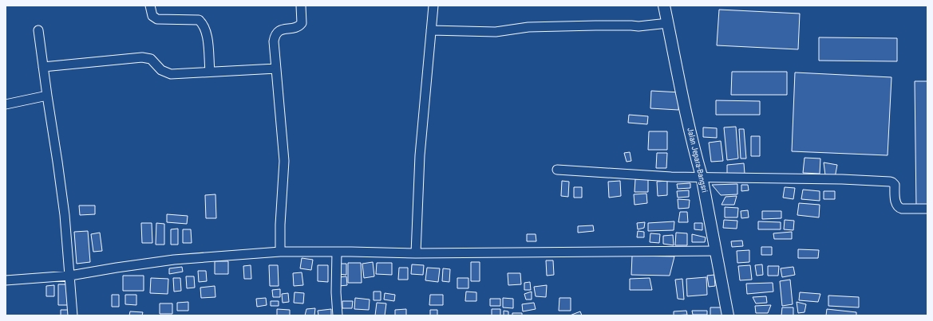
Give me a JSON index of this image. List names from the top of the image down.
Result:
{
  "streets": {
    "main road": ["Jalan Jepara-Bangsri"]
  }
}
